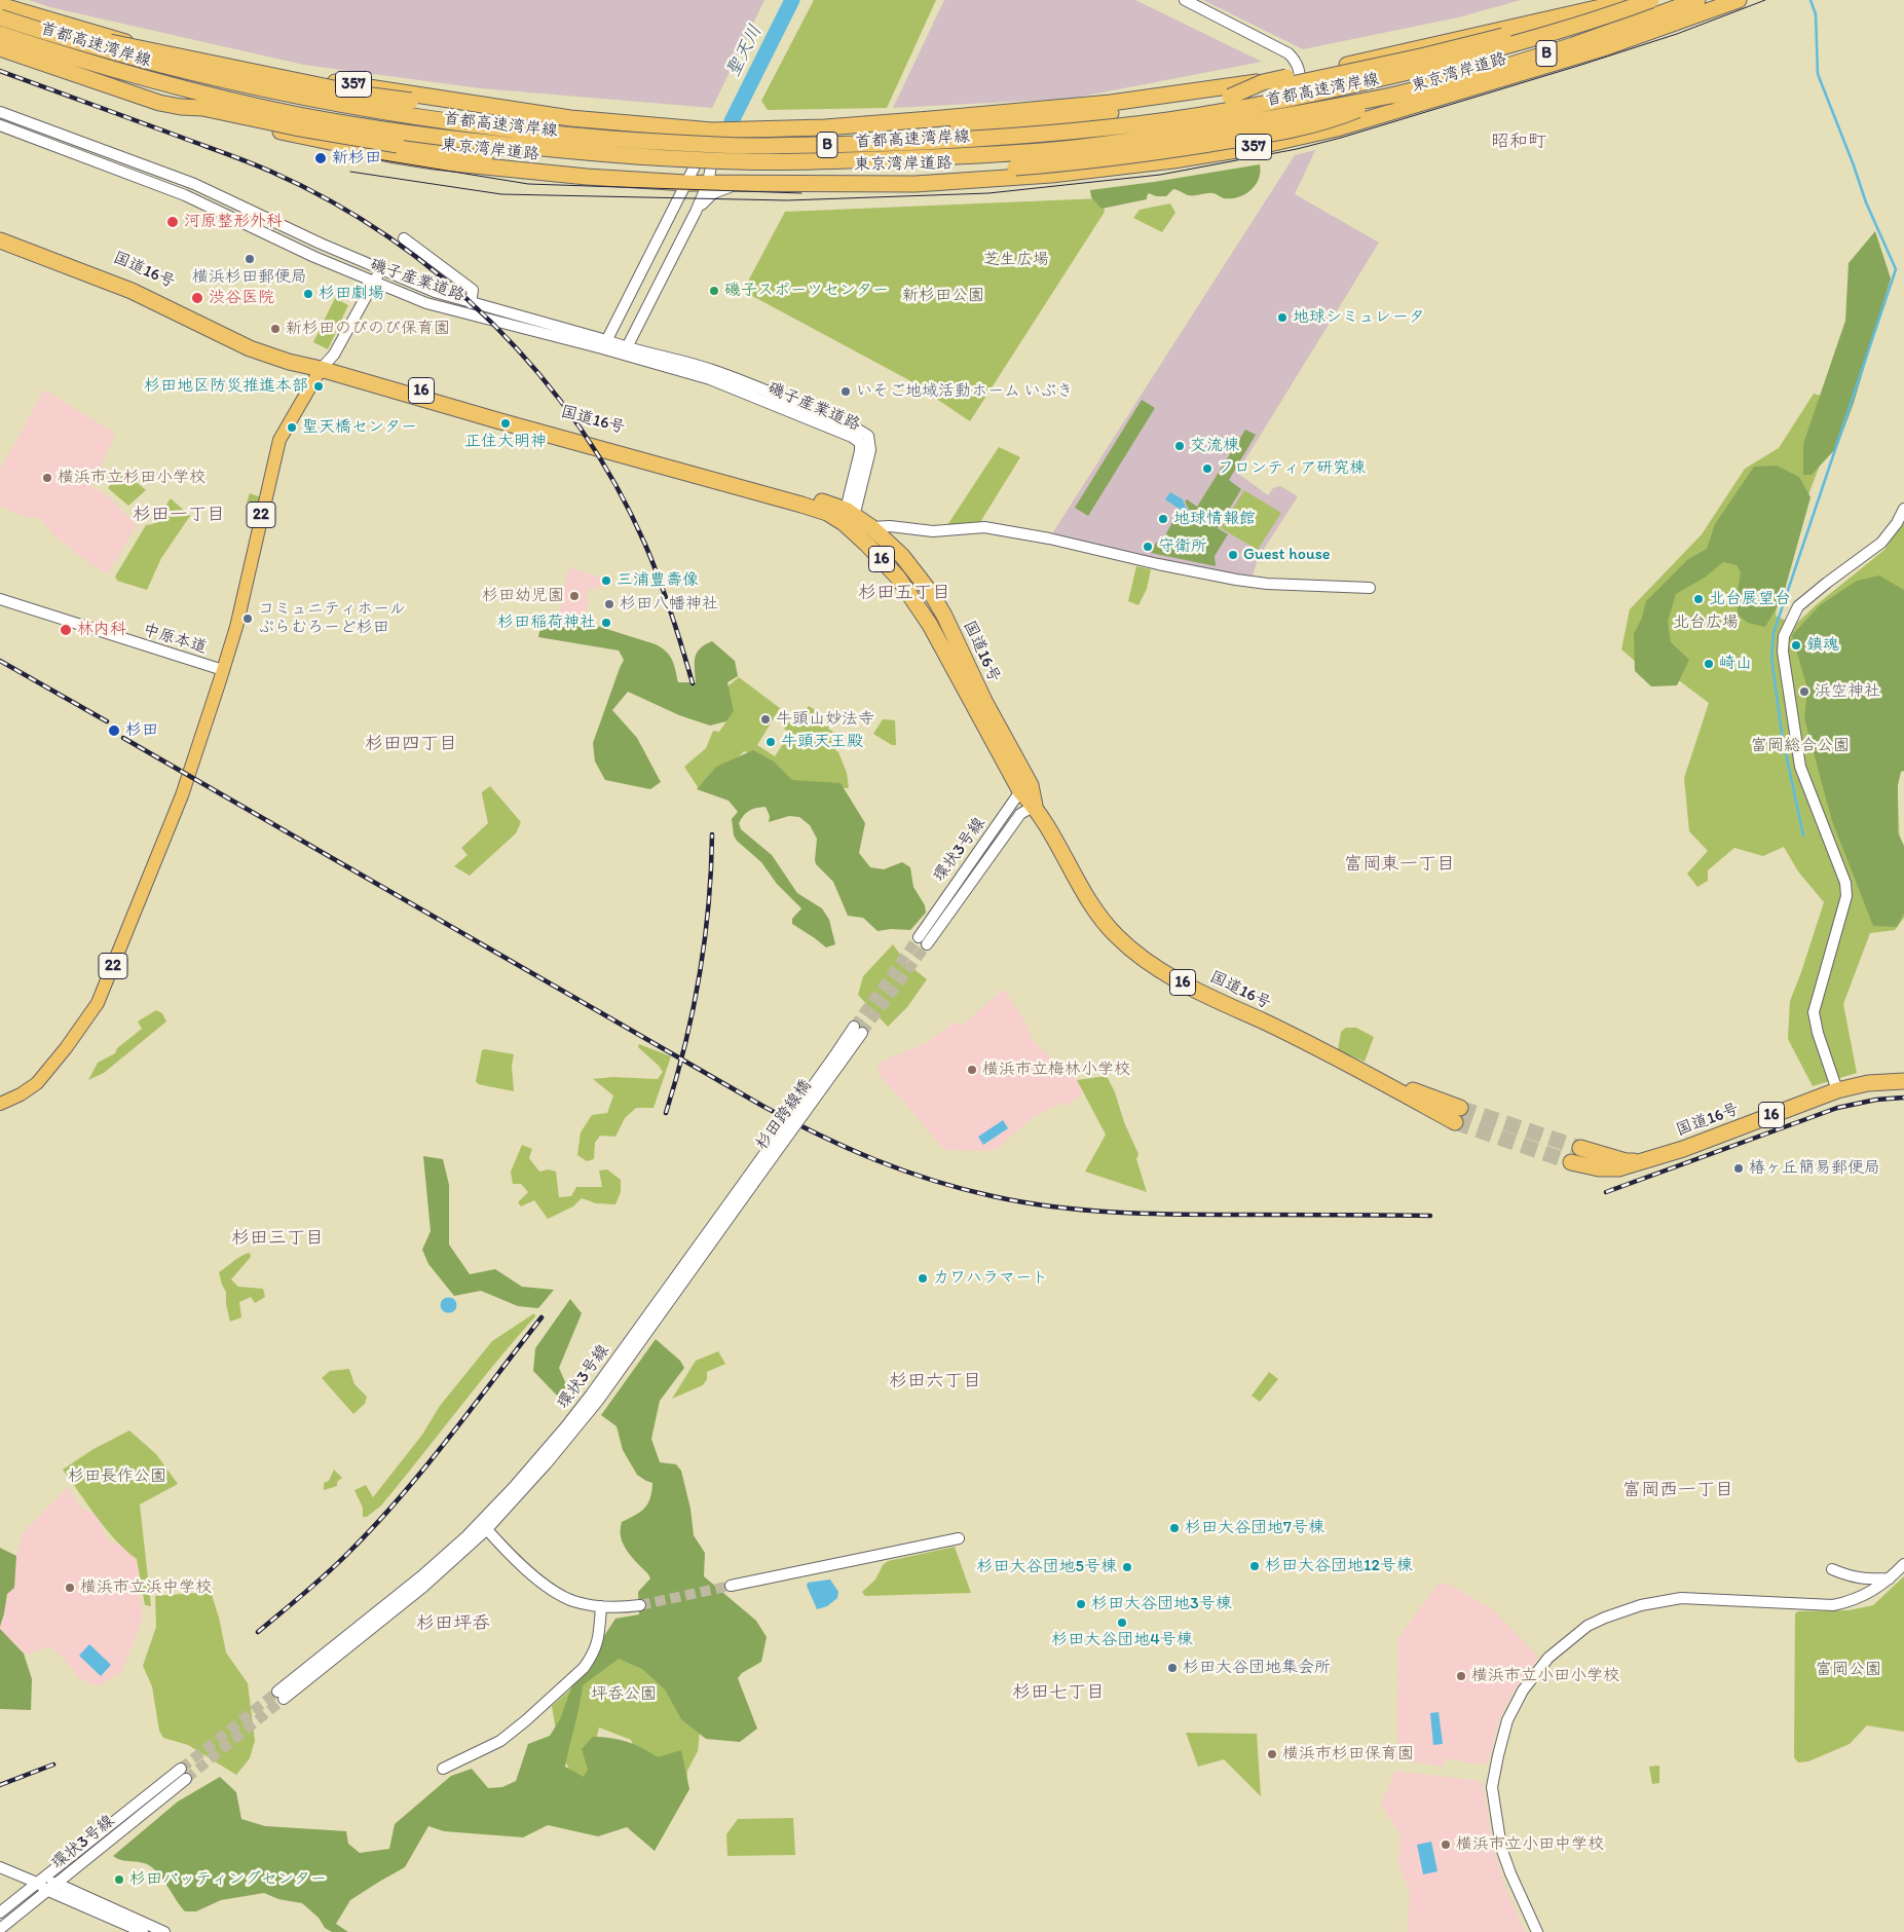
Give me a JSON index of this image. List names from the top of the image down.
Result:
{
  "streets": {
    "highway": [
      "首都高速湾岸線",
      "B",
      "東京湾岸道路",
      "357",
      "国道16号",
      "16"
    ],
    "main road": ["22"],
    "street": [
      "磯子産業道路",
      "中原本道",
      "環状3号線",
      "杉田跨線橋"
    ]
  },
  "crossings": [
    ["首都高速湾岸線", "B"],
    ["B", "東京湾岸道路"],
    ["東京湾岸道路", "357"],
    ["国道16号", "磯子産業道路"],
    ["国道16号", "22"],
    ["国道16号", "環状3号線"],
    ["22", "中原本道"],
    ["環状3号線", "杉田跨線橋"]
  ],
  "districts": [
    "昭和町",
    "杉田一丁目",
    "杉田五丁目",
    "杉田四丁目",
    "富岡東一丁目",
    "杉田三丁目",
    "杉田六丁目",
    "富岡西一丁目",
    "杉田坪呑",
    "杉田七丁目"
  ],
  "water": ["聖天川"],
  "parks": [
    "芝生広場",
    "新杉田公園",
    "北台広場",
    "富岡総合公園",
    "杉田長作公園",
    "富岡公園",
    "坪呑公園"
  ],
  "places": [
    "新杉田",
    "河原整形外科",
    "横浜杉田郵便局",
    "磯子スポーツセンター",
    "杉田劇場",
    "渋谷医院",
    "地球シミュレータ",
    "新杉田のびのび保育園",
    "杉田地区防災推進本部",
    "いそご地域活動ホーム いぶき",
    "正住大明神",
    "聖天橋センター",
    "交流棟",
    "フロンティア研究棟",
    "横浜市立杉田小学校",
    "地球情報館",
    "守衛所",
    "Guest house",
    "三浦豊壽像",
    "杉田幼児園",
    "北台展望台",
    "杉田八幡神社",
    "コミュニティホール ぷらむろーど杉田",
    "杉田稲荷神社",
    "林内科",
    "鎮魂",
    "崎山",
    "浜空神社",
    "牛頭山妙法寺",
    "杉田",
    "牛頭天王殿",
    "横浜市立梅林小学校",
    "椿ヶ丘簡易郵便局",
    "カワハラマート",
    "杉田大谷団地7号棟",
    "杉田大谷団地12号棟",
    "杉田大谷団地5号棟",
    "横浜市立浜中学校",
    "杉田大谷団地3号棟",
    "杉田大谷団地4号棟",
    "杉田大谷団地集会所",
    "横浜市立小田小学校",
    "横浜市杉田保育園",
    "横浜市立小田中学校",
    "杉田バッティングセンター"
  ]
}
